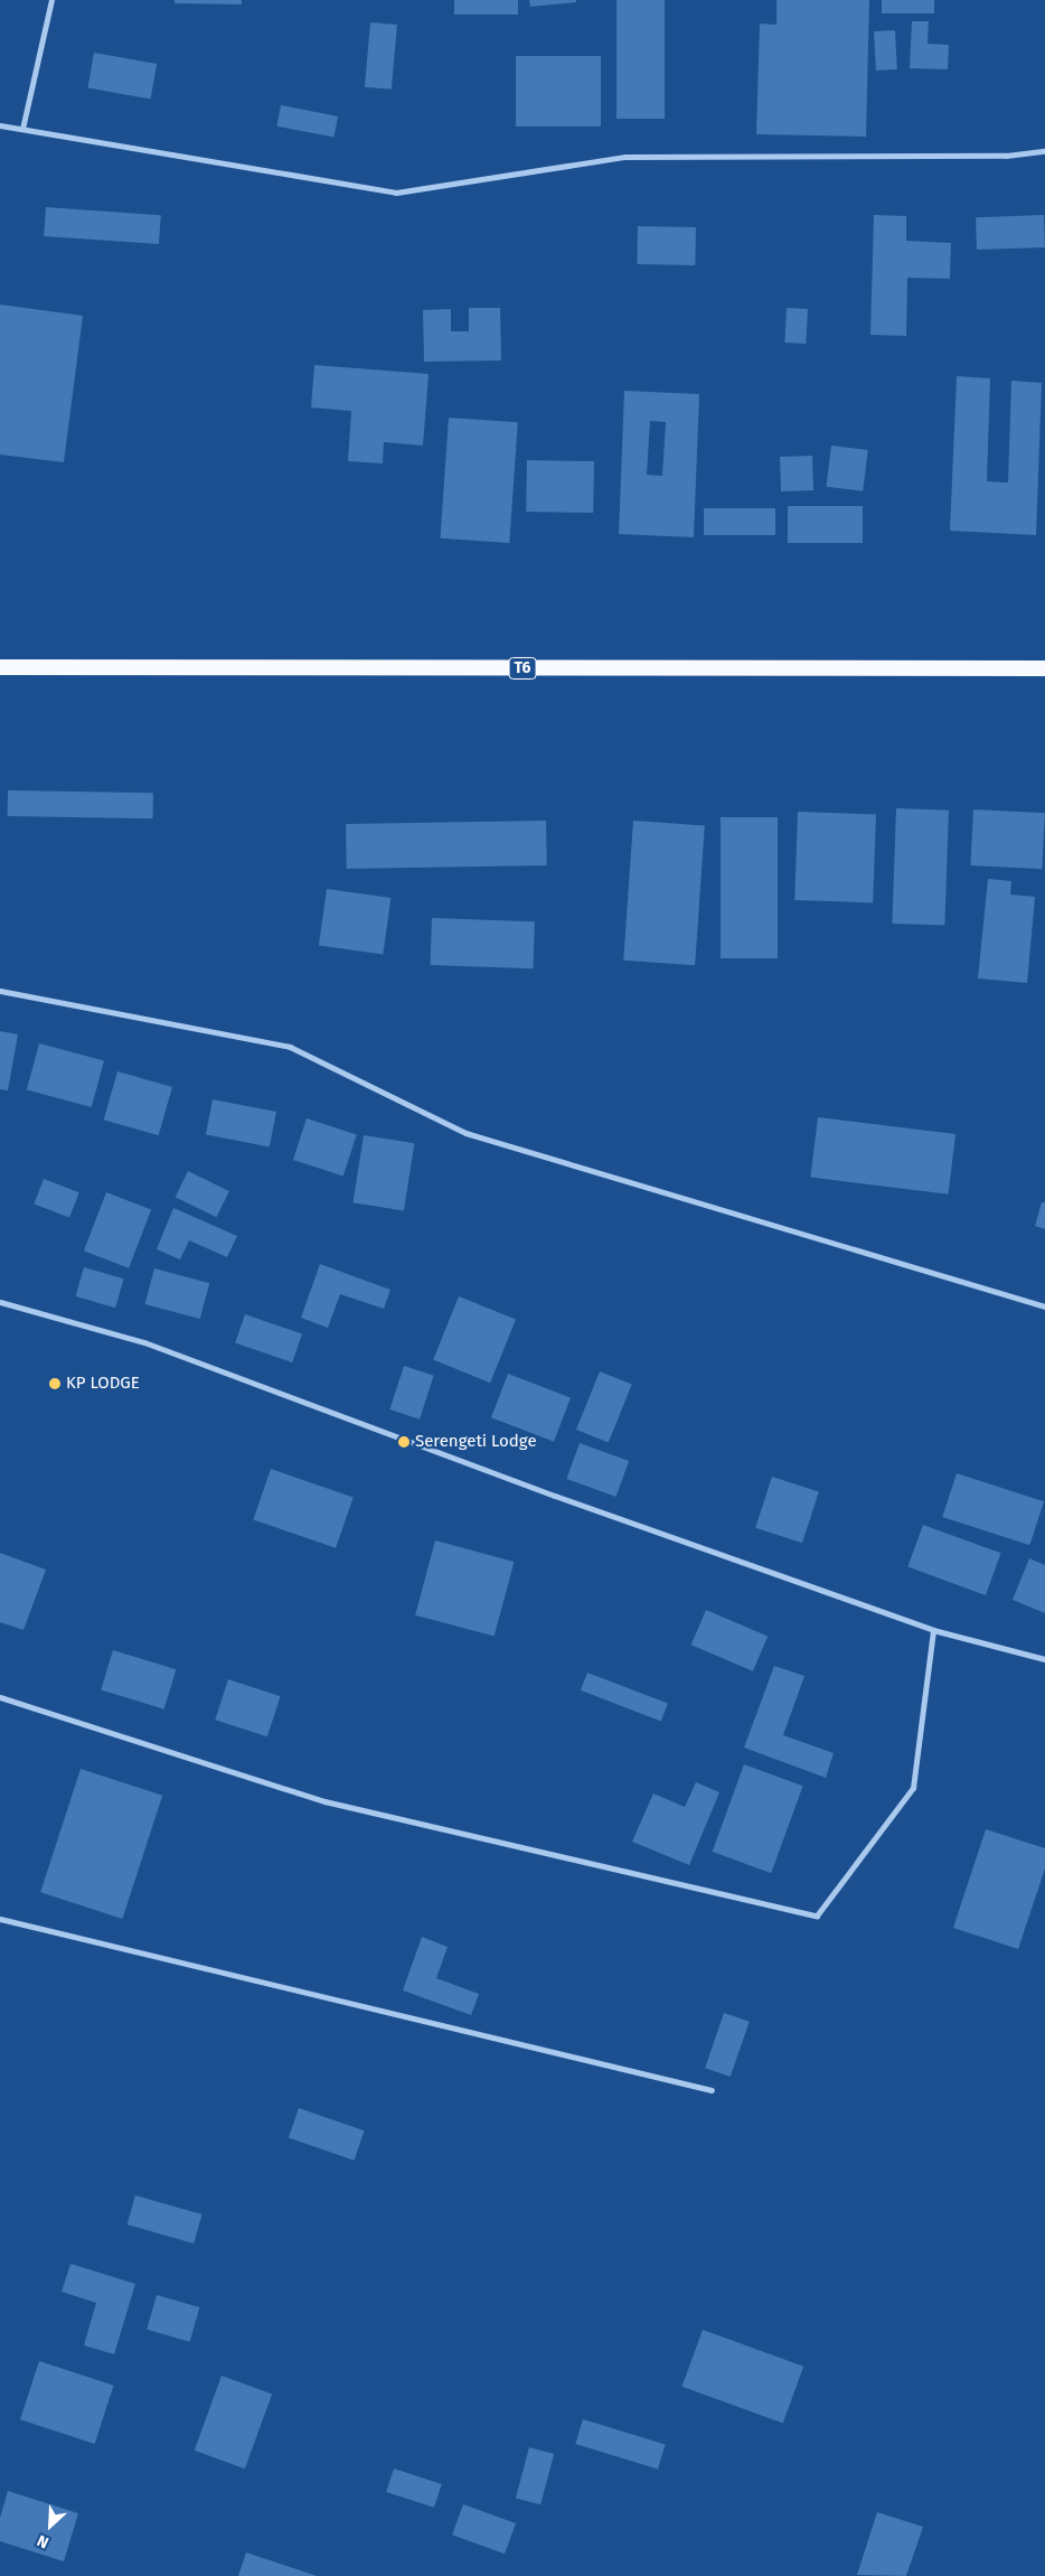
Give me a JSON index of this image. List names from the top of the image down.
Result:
{
  "streets": {
    "highway": ["T6"]
  },
  "places": ["KP LODGE", "Serengeti Lodge"],
  "north": "bottom left"
}
